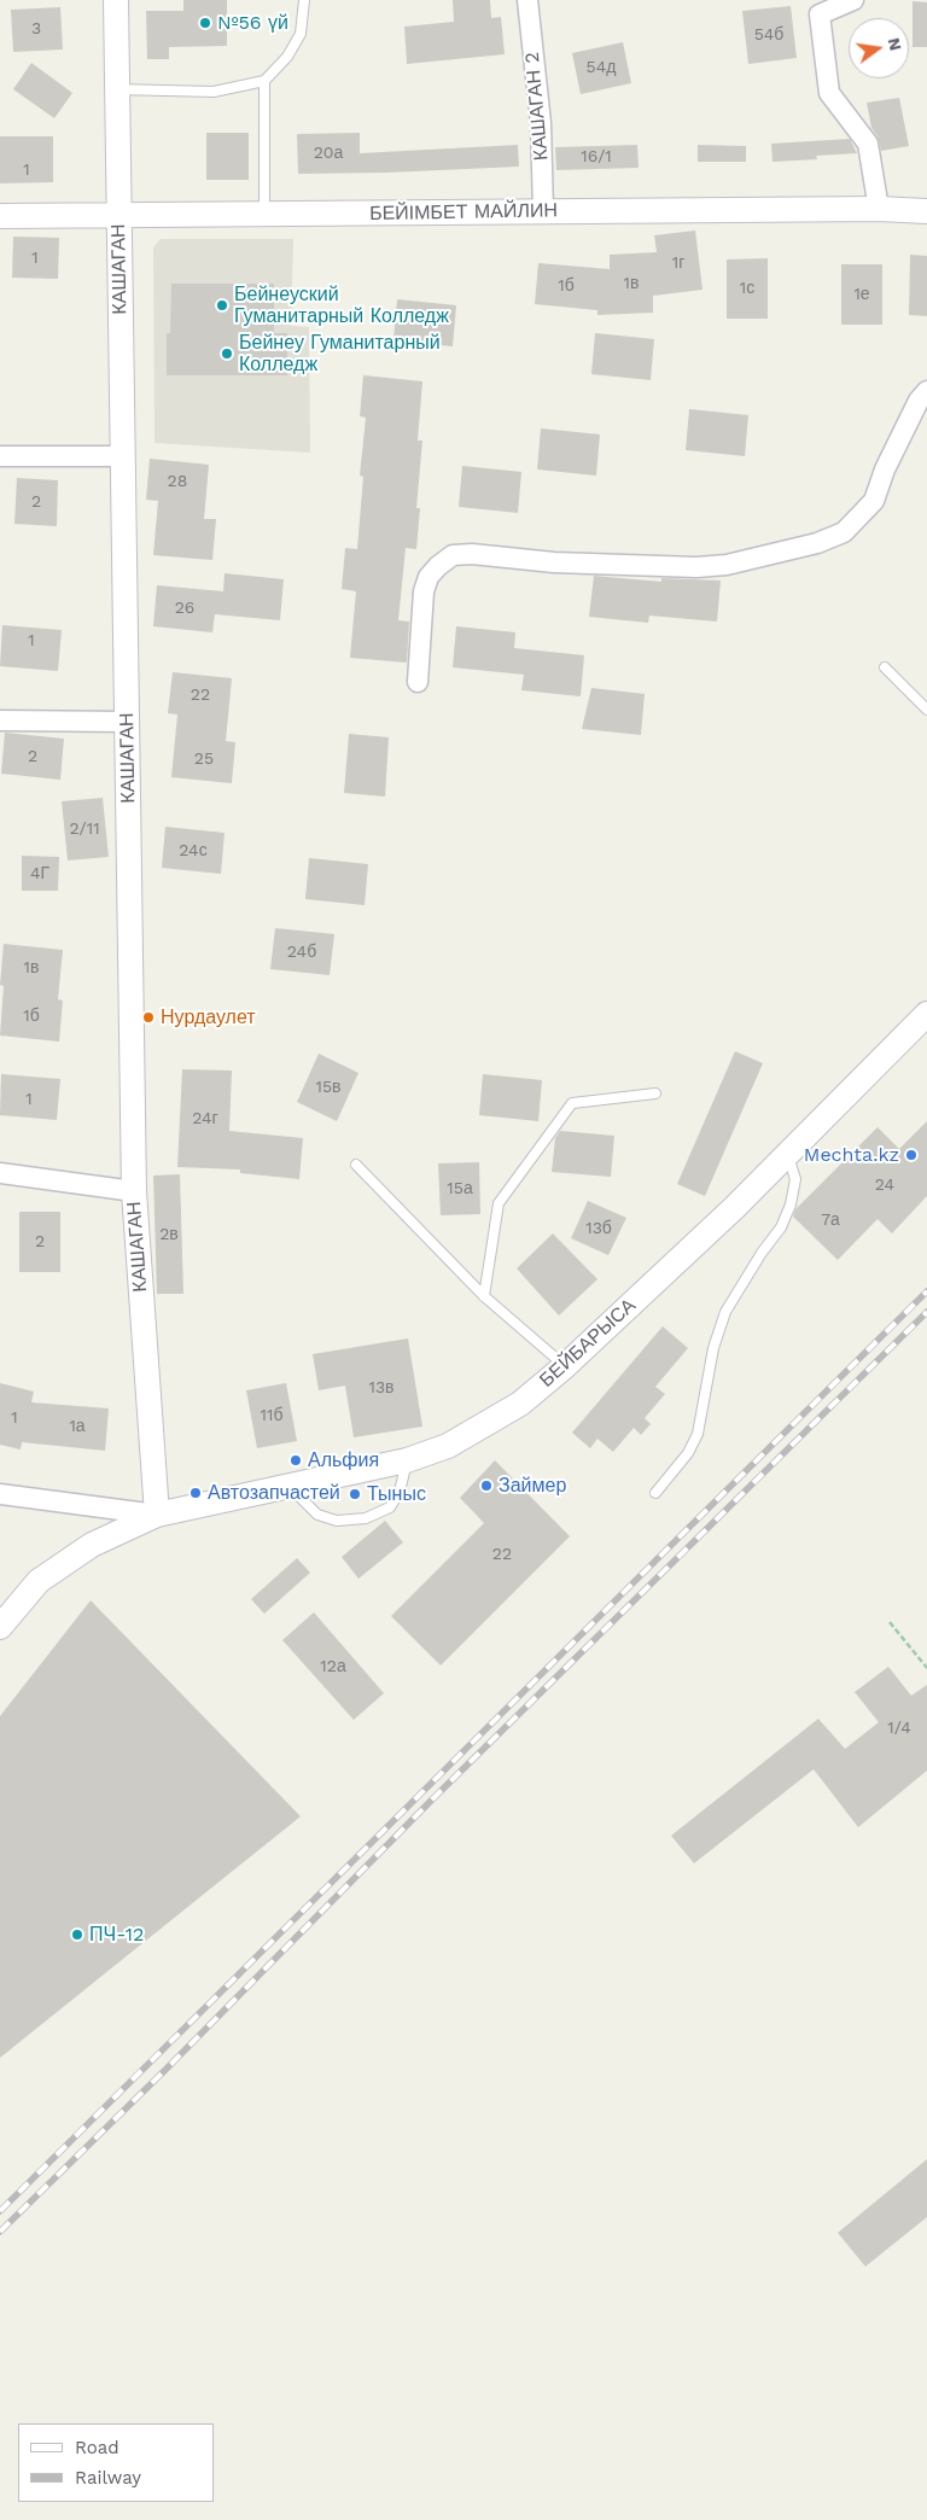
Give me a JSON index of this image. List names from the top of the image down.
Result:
{
  "streets": {
    "street": [
      "КАШАГАН 2",
      "БЕЙІМБЕТ МАЙЛИН",
      "КАШАГАН",
      "БЕЙБАРЫСА"
    ]
  },
  "crossings": [
    ["КАШАГАН 2", "БЕЙІМБЕТ МАЙЛИН"],
    ["БЕЙІМБЕТ МАЙЛИН", "КАШАГАН"],
    ["КАШАГАН", "БЕЙБАРЫСА"]
  ],
  "places": [
    "№56 үй",
    "Бейнеуский Гуманитарный Колледж",
    "Бейнеу Гуманитарный Колледж",
    "Нурдаулет",
    "Mechta.kz",
    "Альфия",
    "Займер",
    "Автозапчастей",
    "Тыныс",
    "ПЧ-12"
  ],
  "house_numbers": [
    "3",
    "54б",
    "54д",
    "20а",
    "16/1",
    "1",
    "1",
    "1г",
    "1в",
    "1б",
    "1с",
    "1е",
    "28",
    "2",
    "26",
    "1",
    "22",
    "2",
    "25",
    "2/11",
    "24с",
    "4Г",
    "24б",
    "1в",
    "1б",
    "15в",
    "1",
    "24г",
    "24",
    "15а",
    "7а",
    "13б",
    "2в",
    "2",
    "13в",
    "11б",
    "1",
    "1а",
    "22",
    "12а",
    "1/4"
  ],
  "legend": ["Road", "Railway"],
  "north": "right"
}
